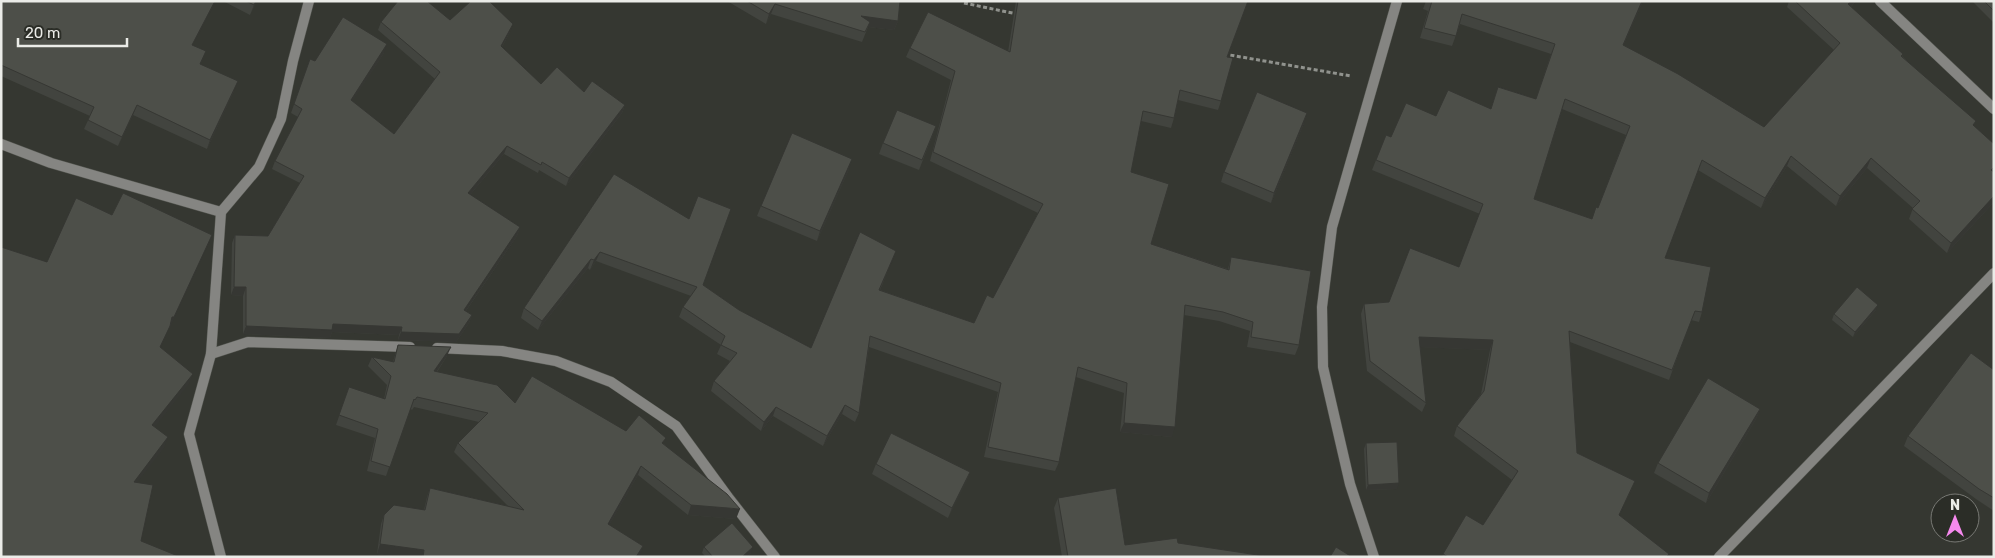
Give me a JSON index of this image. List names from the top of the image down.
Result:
{
  "scale_bar": "20 m",
  "north": "top"
}
